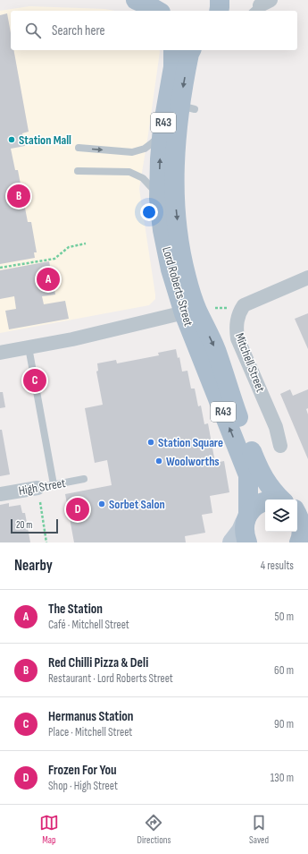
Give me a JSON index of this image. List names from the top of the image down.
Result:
{
  "streets": {
    "main road": ["R43", "Lord Roberts Street"],
    "street": ["Mitchell Street", "High Street"]
  },
  "crossings": [
    ["R43", "Lord Roberts Street"]
  ],
  "places": [
    "Station Mall",
    "Station Square",
    "Woolworths",
    "Sorbet Salon"
  ],
  "scale_bar": "20 m",
  "page": {
    "search": "Search here",
    "pins": [
      "B",
      "A",
      "C",
      "D"
    ],
    "scale": "20 m",
    "heading": ["Nearby", "4 results"],
    "list": [
      {
        "mark": "A",
        "name": "The Station",
        "note": "Café · Mitchell Street",
        "value": "50 m"
      },
      {
        "mark": "B",
        "name": "Red Chilli Pizza & Deli",
        "note": "Restaurant · Lord Roberts Street",
        "value": "60 m"
      },
      {
        "mark": "C",
        "name": "Hermanus Station",
        "note": "Place · Mitchell Street",
        "value": "90 m"
      },
      {
        "mark": "D",
        "name": "Frozen For You",
        "note": "Shop · High Street",
        "value": "130 m"
      }
    ],
    "nav": ["Map", "Directions", "Saved"]
  }
}
